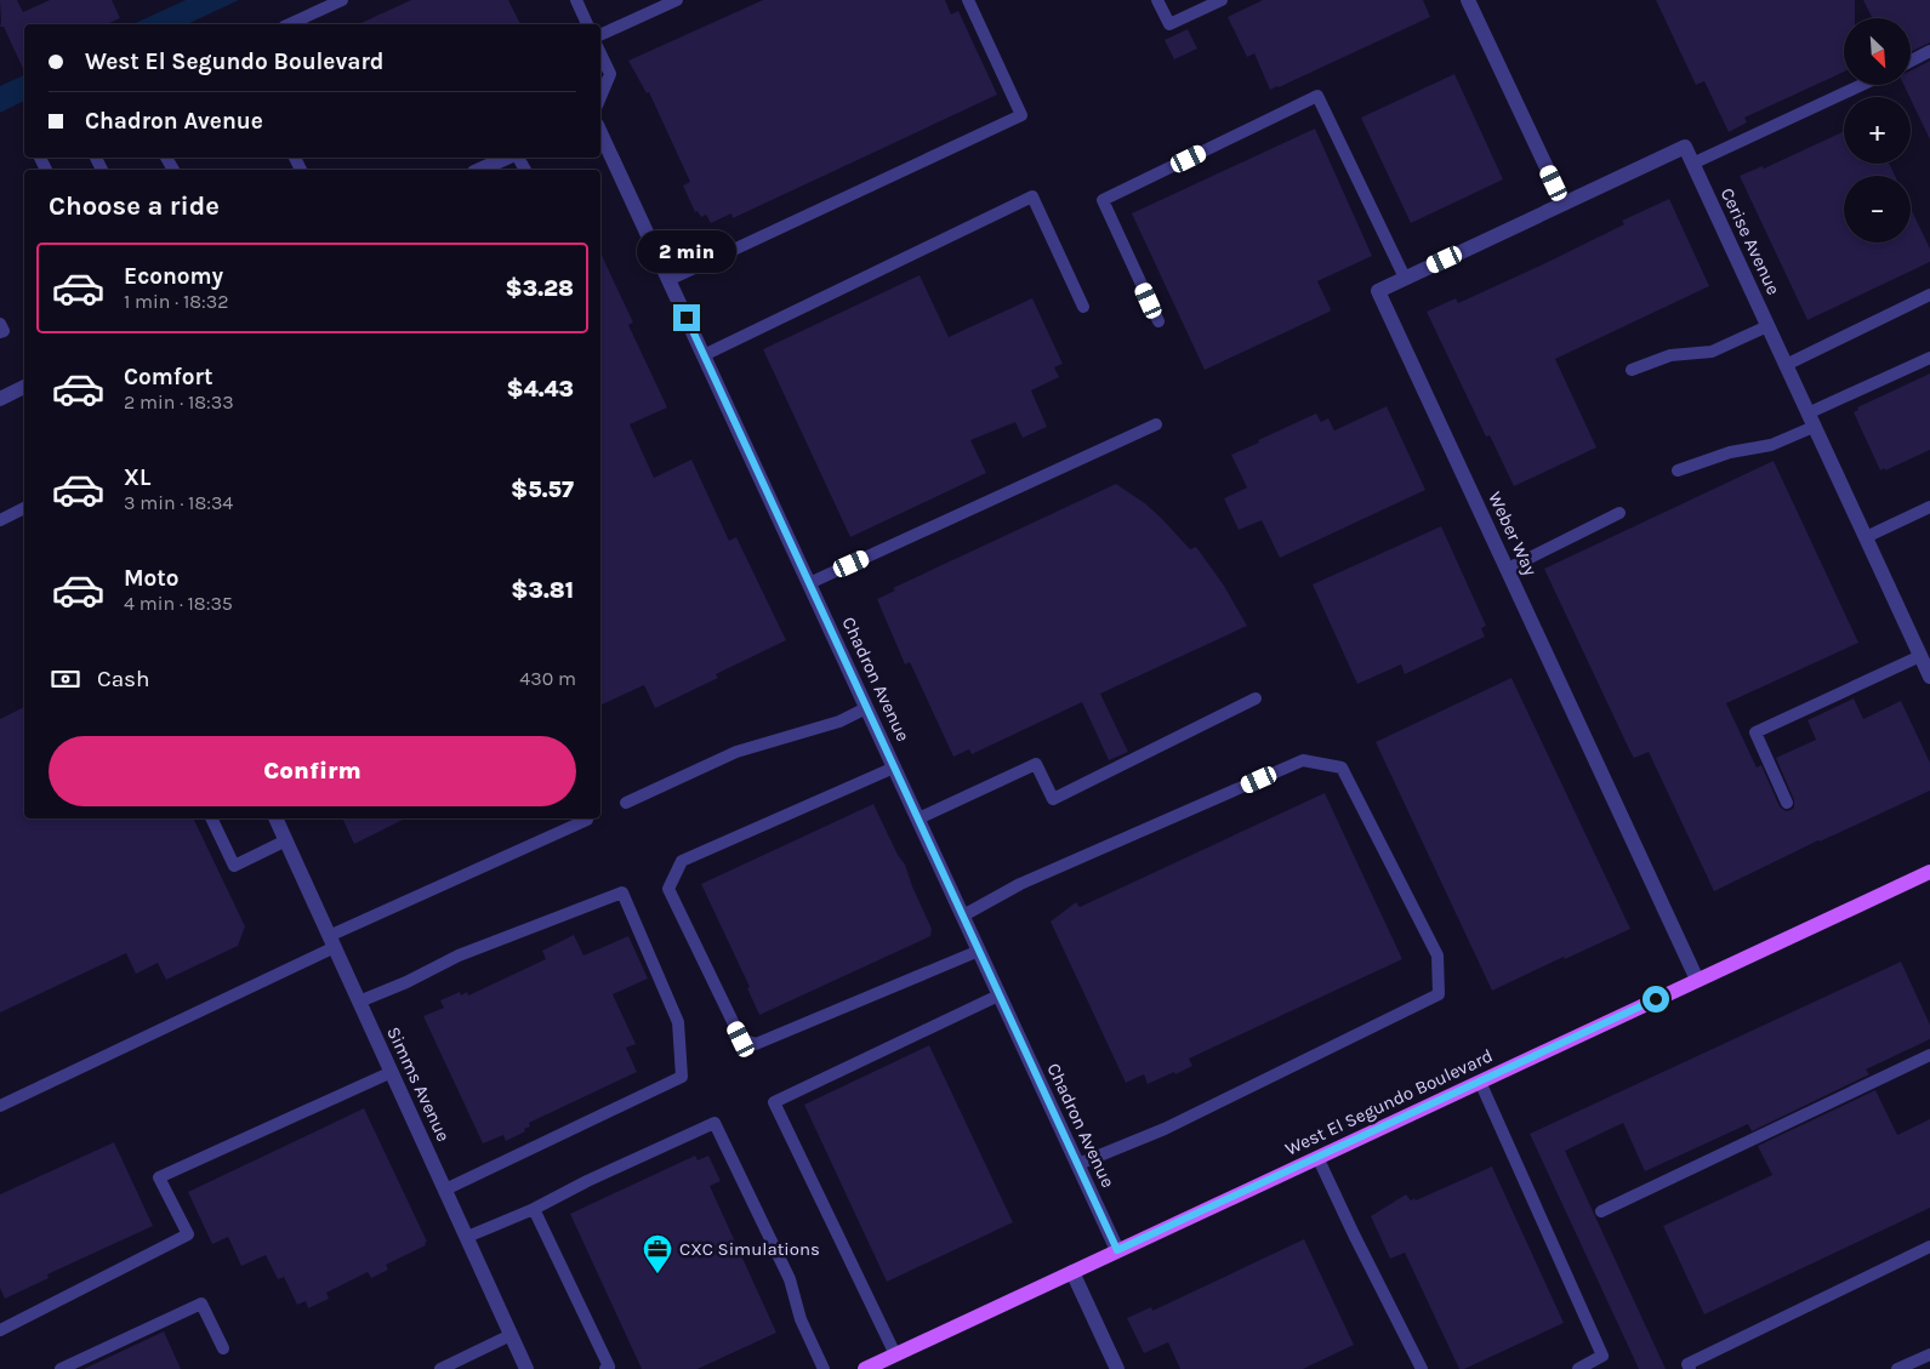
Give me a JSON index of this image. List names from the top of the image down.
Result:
{
  "streets": {
    "main road": ["West El Segundo Boulevard"],
    "street": [
      "Cerise Avenue",
      "Weber Way",
      "Chadron Avenue",
      "Simms Avenue"
    ]
  },
  "crossings": [
    ["Weber Way", "West El Segundo Boulevard"],
    ["Chadron Avenue", "West El Segundo Boulevard"]
  ],
  "places": {
    "office": ["CXC Simulations"]
  },
  "north": "bottom right",
  "page": {
    "map_buttons": ["+", "−"],
    "banner": ["West El Segundo Boulevard", "Chadron Avenue"],
    "heading": "Choose a ride",
    "bubble": "2 min",
    "list": [
      {
        "name": "Economy",
        "note": "1 min · 18:32",
        "value": "$3.28"
      },
      {
        "name": "Comfort",
        "note": "2 min · 18:33",
        "value": "$4.43"
      },
      {
        "name": "XL",
        "note": "3 min · 18:34",
        "value": "$5.57"
      },
      {
        "name": "Moto",
        "note": "4 min · 18:35",
        "value": "$3.81"
      }
    ],
    "pay": ["Cash", "430 m"],
    "buttons": "Confirm"
  }
}
